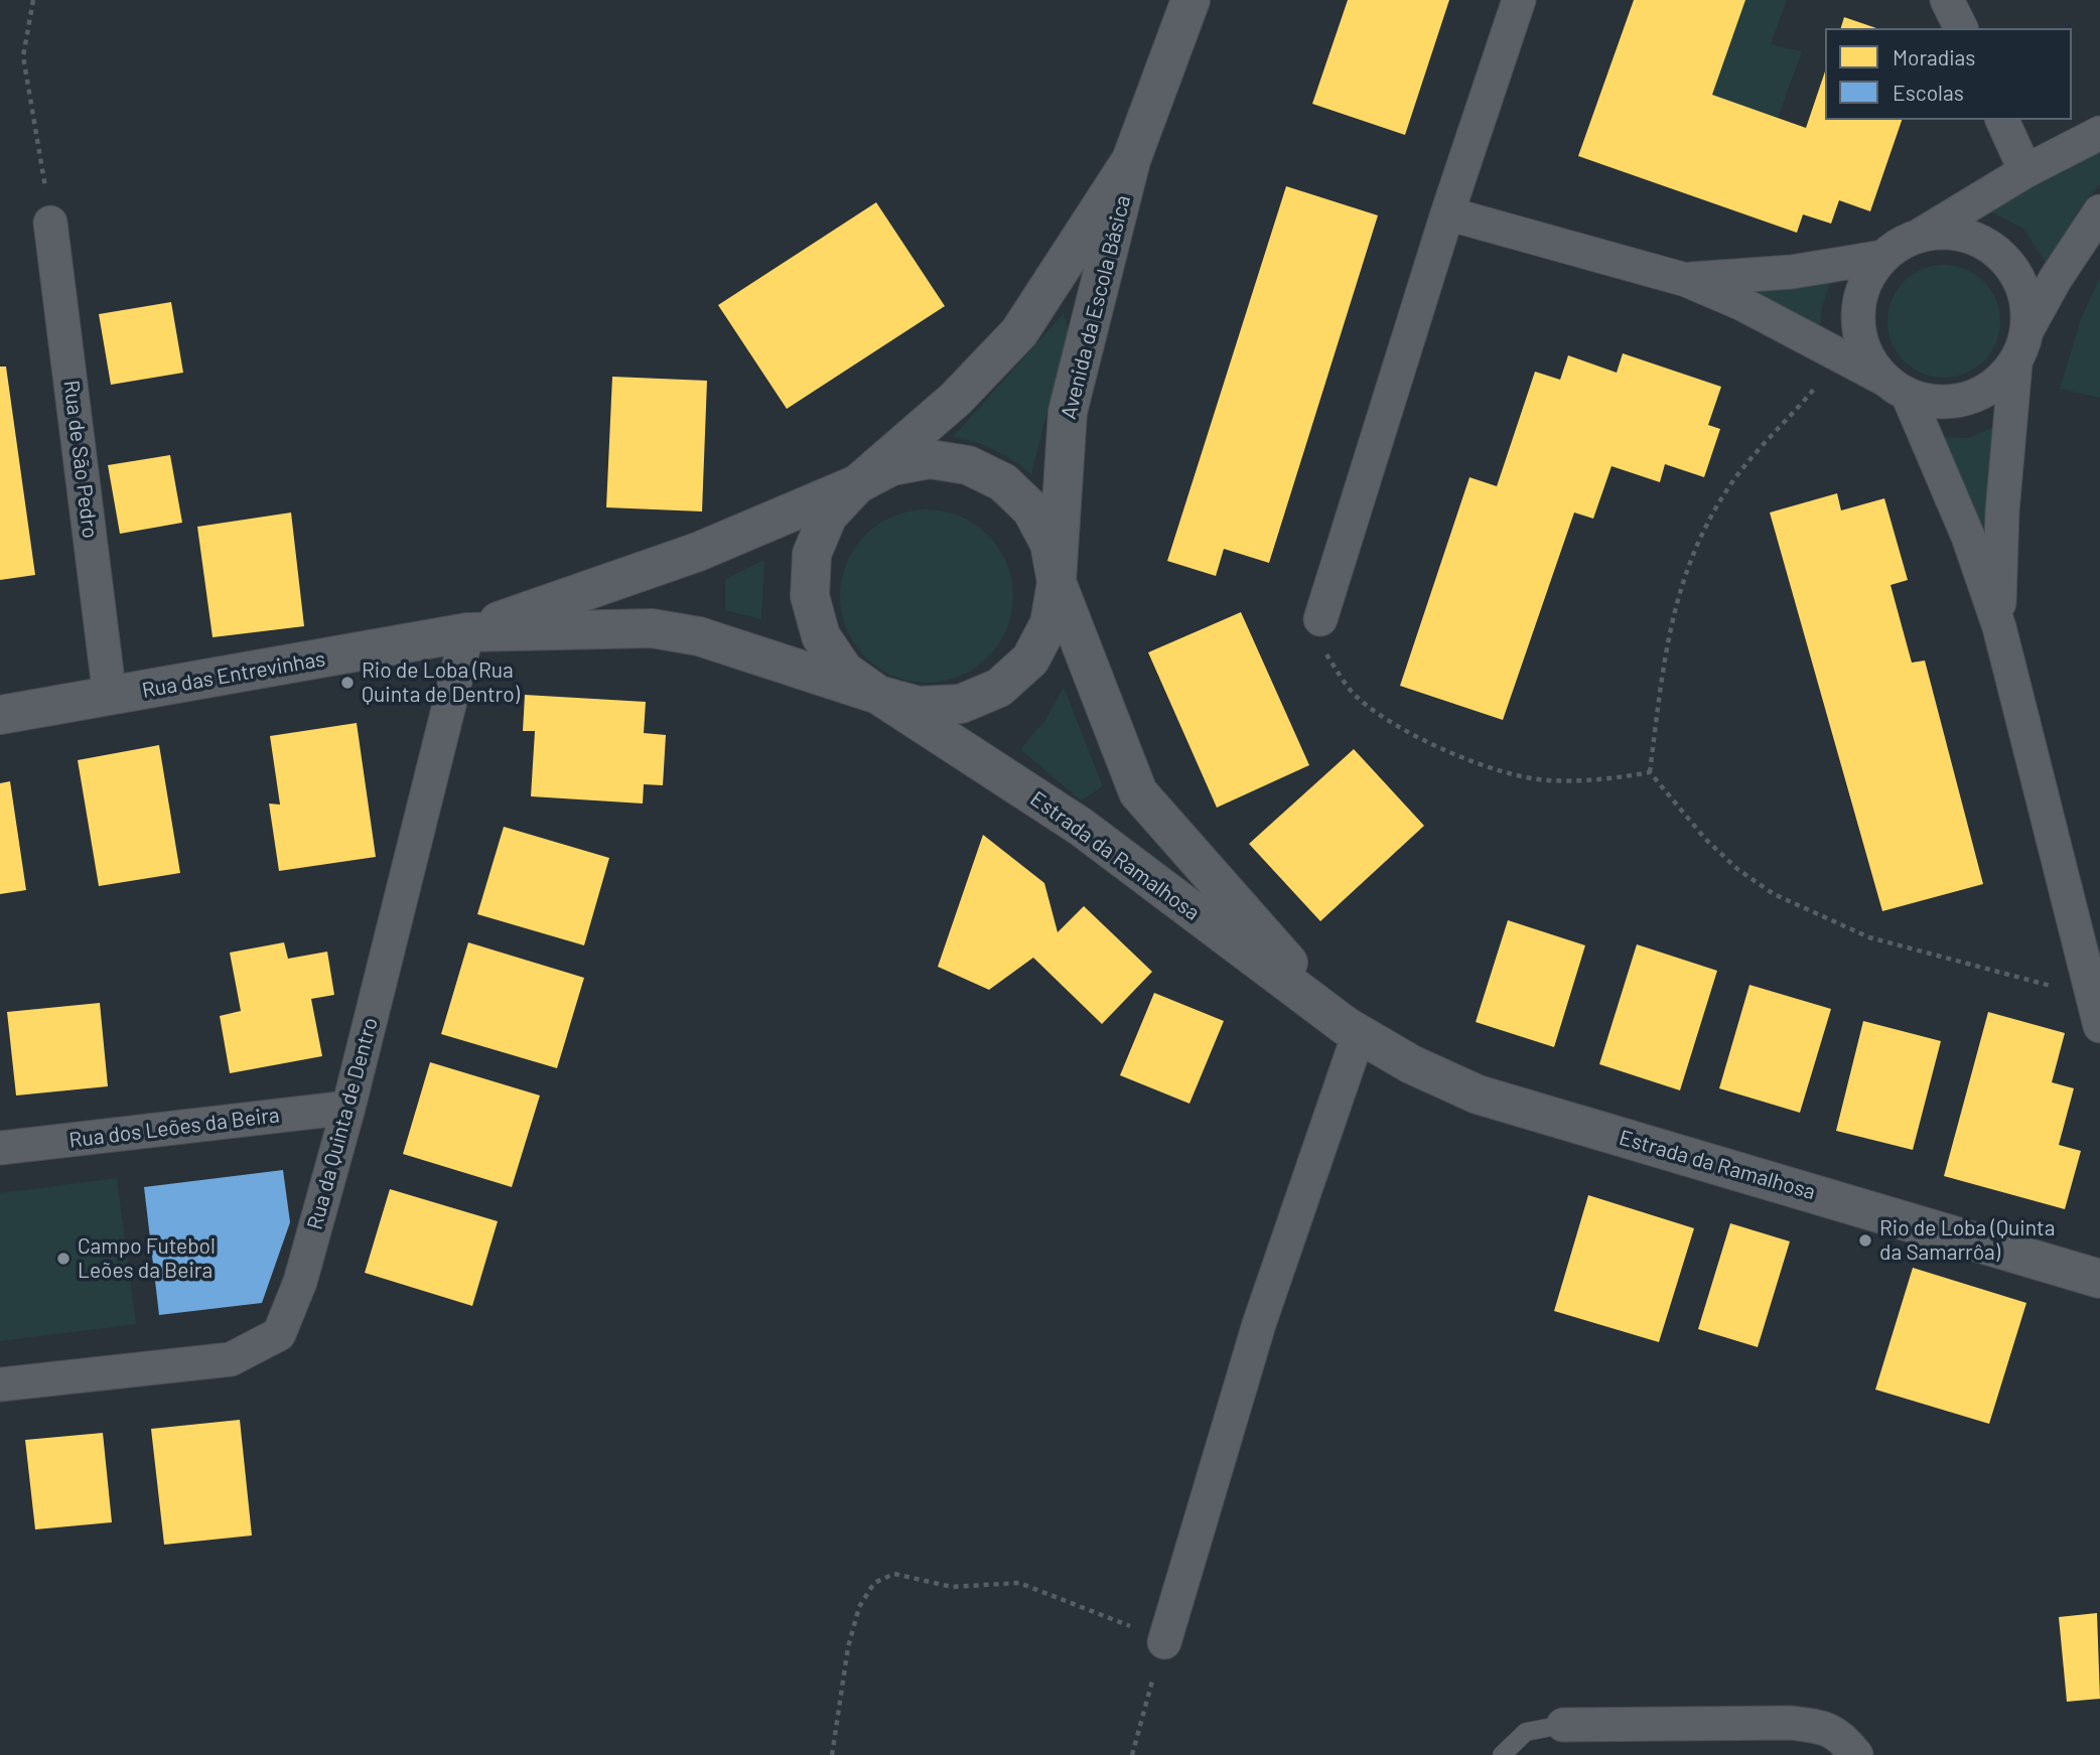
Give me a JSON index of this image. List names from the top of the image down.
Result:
{
  "streets": {
    "street": [
      "Avenida da Escola Básica",
      "Rua de São Pedro",
      "Rua das Entrevinhas",
      "Estrada da Ramalhosa",
      "Rua da Quinta de Dentro",
      "Rua dos Leões da Beira"
    ]
  },
  "crossings": [
    ["Avenida da Escola Básica", "Rua das Entrevinhas"],
    ["Avenida da Escola Básica", "Estrada da Ramalhosa"],
    ["Rua de São Pedro", "Rua das Entrevinhas"],
    ["Rua das Entrevinhas", "Estrada da Ramalhosa"],
    ["Rua das Entrevinhas", "Rua da Quinta de Dentro"],
    ["Rua da Quinta de Dentro", "Rua dos Leões da Beira"]
  ],
  "places": ["Rio de Loba (Rua Quinta de Dentro)", "Rio de Loba (Quinta da Samarrôa)", "Campo Futebol Leões da Beira"],
  "legend": ["Moradias", "Escolas"]
}
